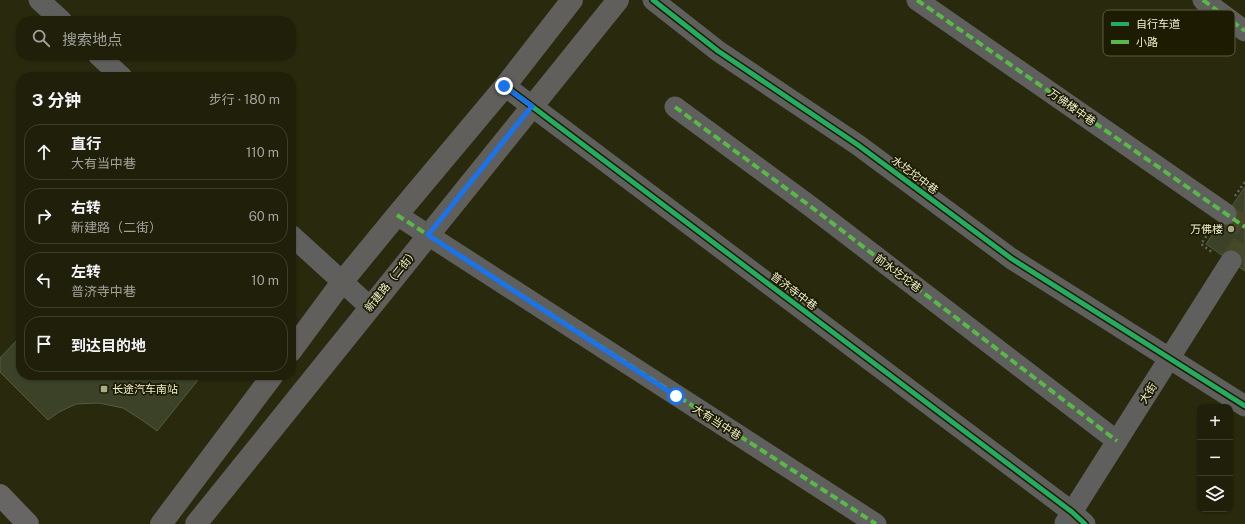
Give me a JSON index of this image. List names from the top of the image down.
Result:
{
  "streets": {
    "main road": ["新建路（二街）"],
    "street": [
      "万佛楼中巷",
      "水圪坨中巷",
      "前水圪坨巷",
      "普济寺中巷",
      "大街",
      "大有当中巷"
    ]
  },
  "crossings": [
    ["水圪坨中巷", "大街"],
    ["前水圪坨巷", "大街"],
    ["新建路（二街）", "普济寺中巷"],
    ["新建路（二街）", "大有当中巷"],
    ["普济寺中巷", "大街"]
  ],
  "places": {
    "other": ["万佛楼"],
    "transit": ["长途汽车南站"]
  },
  "legend": ["自行车道", "小路"],
  "page": {
    "search": "搜索地点",
    "heading": ["3 分钟", "步行 · 180 m"],
    "list": [
      ["直行", "大有当中巷", "110 m"],
      ["右转", "新建路（二街）", "60 m"],
      ["左转", "普济寺中巷", "10 m"],
      "到达目的地"
    ],
    "map_buttons": ["+", "−"]
  }
}
